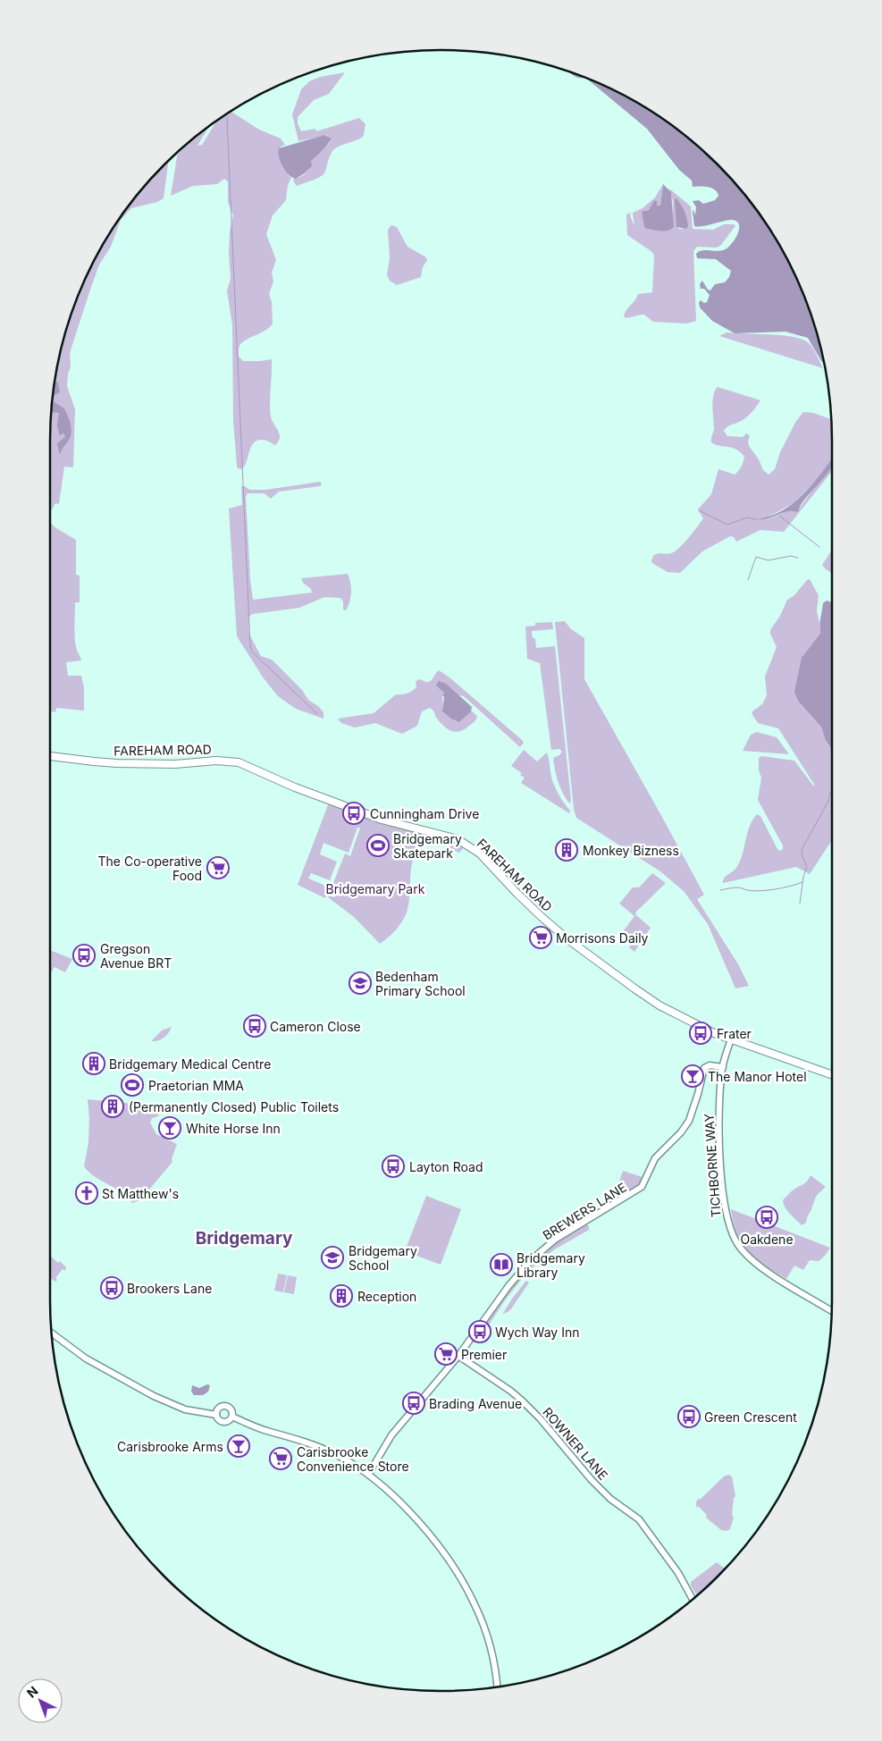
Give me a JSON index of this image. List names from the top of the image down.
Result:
{
  "streets": {
    "main road": ["FAREHAM ROAD"],
    "street": ["TICHBORNE WAY", "BREWERS LANE", "ROWNER LANE"]
  },
  "crossings": [
    ["FAREHAM ROAD", "TICHBORNE WAY"],
    ["TICHBORNE WAY", "BREWERS LANE"],
    ["BREWERS LANE", "ROWNER LANE"]
  ],
  "districts": ["Bridgemary"],
  "parks": ["Bridgemary Park"],
  "places": {
    "bus stop": [
      "Cunningham Drive",
      "Gregson Avenue BRT",
      "Cameron Close",
      "Frater",
      "Layton Road",
      "Oakdene",
      "Brookers Lane",
      "Wych Way Inn",
      "Brading Avenue",
      "Green Crescent"
    ],
    "sports": ["Bridgemary Skatepark", "Praetorian MMA"],
    "building": [
      "Monkey Bizness",
      "Bridgemary Medical Centre",
      "(Permanently Closed) Public Toilets",
      "Reception"
    ],
    "supermarket": [
      "The Co-operative Food",
      "Morrisons Daily",
      "Premier",
      "Carisbrooke Convenience Store"
    ],
    "school or university": ["Bedenham Primary School", "Bridgemary School"],
    "bar": ["The Manor Hotel", "White Horse Inn", "Carisbrooke Arms"],
    "church": ["St Matthew's"],
    "library": ["Bridgemary Library"]
  },
  "north": "top left"
}
